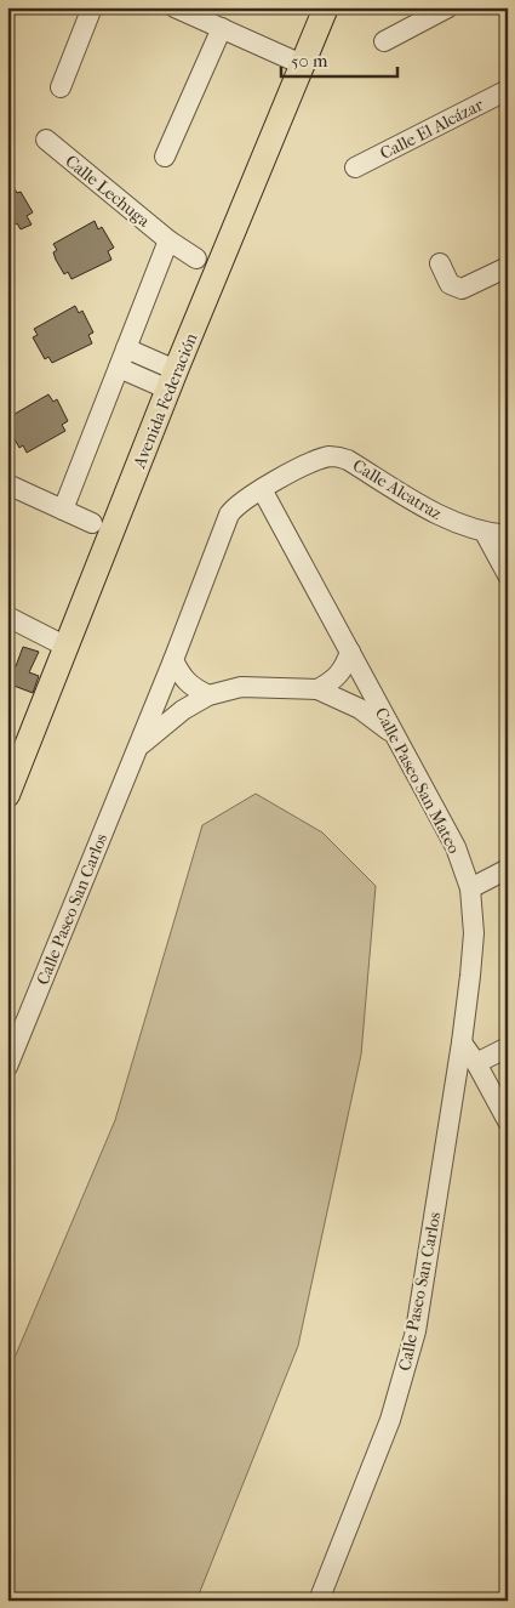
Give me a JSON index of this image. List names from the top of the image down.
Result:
{
  "streets": {
    "main road": ["Avenida Federación"],
    "street": [
      "Calle El Alcázar",
      "Calle Lechuga",
      "Calle Alcatraz",
      "Calle Paseo San Mateo",
      "Calle Paseo San Carlos"
    ]
  },
  "crossings": [
    ["Calle Alcatraz", "Calle Paseo San Mateo"],
    ["Calle Alcatraz", "Calle Paseo San Carlos"],
    ["Calle Paseo San Mateo", "Calle Paseo San Carlos"]
  ],
  "scale_bar": "50 m"
}
